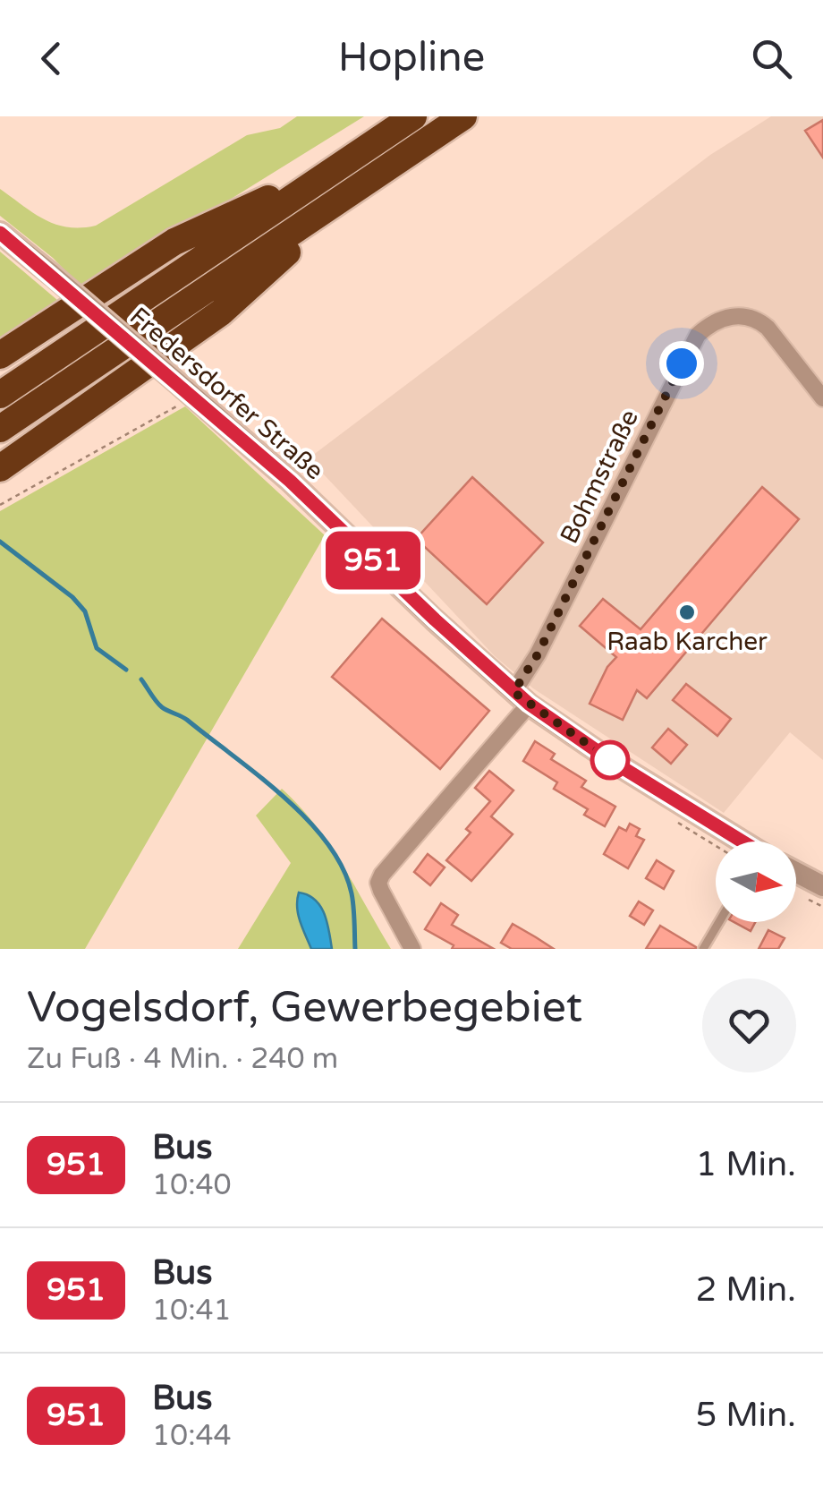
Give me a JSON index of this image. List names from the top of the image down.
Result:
{
  "streets": {
    "street": ["Fredersdorfer Straße", "Bohmstraße"]
  },
  "crossings": [
    ["Fredersdorfer Straße", "Bohmstraße"]
  ],
  "places": ["Raab Karcher"],
  "lines": ["bus line 951"],
  "north": "right",
  "page": {
    "header": "Hopline",
    "on_map": "951",
    "heading": ["Vogelsdorf, Gewerbegebiet", "Zu Fuß · 4 Min. · 240 m"],
    "list": [
      {
        "mark": "951",
        "name": "Bus",
        "note": "10:40",
        "value": "1 Min."
      },
      {
        "mark": "951",
        "name": "Bus",
        "note": "10:41",
        "value": "2 Min."
      },
      {
        "mark": "951",
        "name": "Bus",
        "note": "10:44",
        "value": "5 Min."
      }
    ]
  }
}
